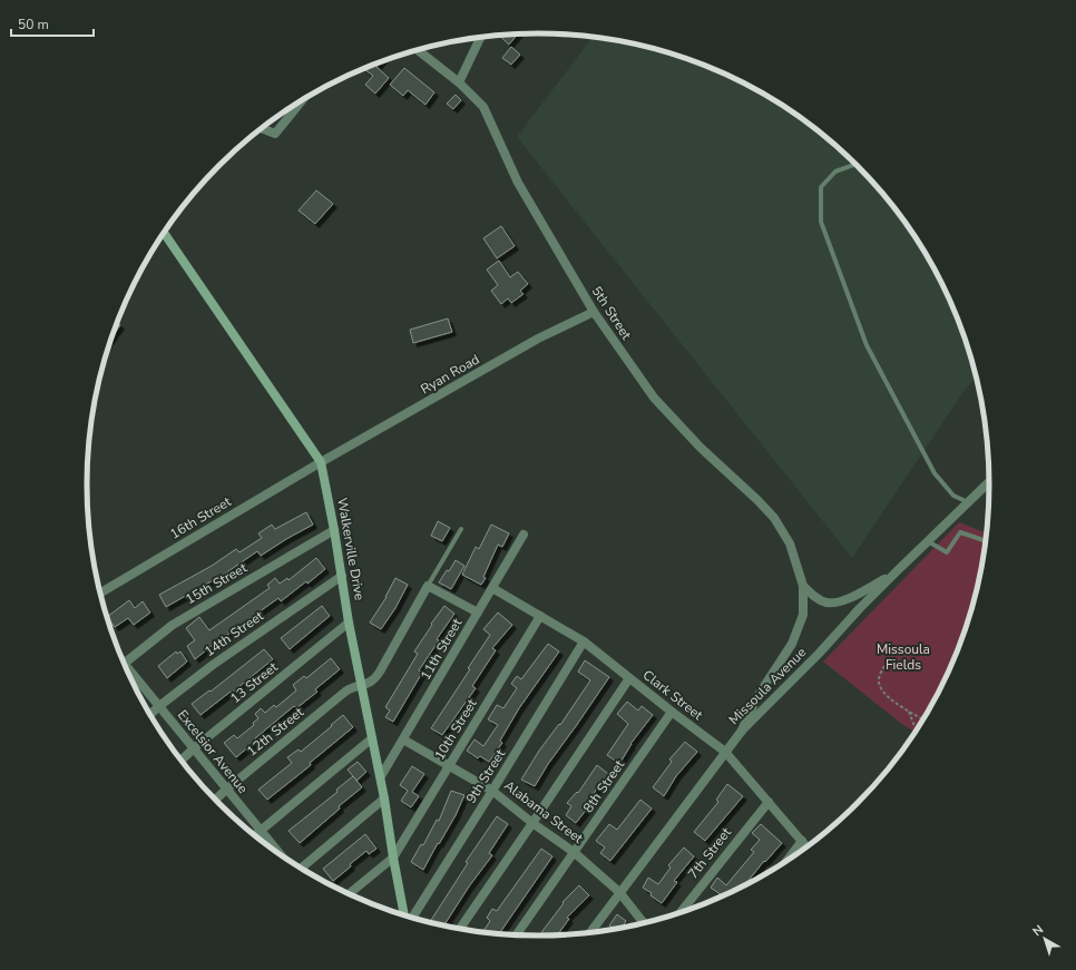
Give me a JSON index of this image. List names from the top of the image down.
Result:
{
  "streets": {
    "street": [
      "5th Street",
      "Ryan Road",
      "16th Street",
      "Walkerville Drive",
      "15th Street",
      "14th Street",
      "11th Street",
      "13 Street",
      "Missoula Avenue",
      "Clark Street",
      "10th Street",
      "12th Street",
      "Excelsior Avenue",
      "9th Street",
      "8th Street",
      "Alabama Street",
      "7th Street"
    ]
  },
  "crossings": [
    ["5th Street", "Ryan Road"],
    ["5th Street", "Missoula Avenue"],
    ["Ryan Road", "16th Street"],
    ["Ryan Road", "Walkerville Drive"],
    ["16th Street", "Walkerville Drive"],
    ["Walkerville Drive", "15th Street"],
    ["Walkerville Drive", "14th Street"],
    ["Walkerville Drive", "11th Street"],
    ["Walkerville Drive", "13 Street"],
    ["Walkerville Drive", "10th Street"],
    ["Walkerville Drive", "12th Street"],
    ["14th Street", "Excelsior Avenue"],
    ["11th Street", "Clark Street"],
    ["11th Street", "Alabama Street"],
    ["13 Street", "Excelsior Avenue"],
    ["Missoula Avenue", "Clark Street"],
    ["Missoula Avenue", "Alabama Street"],
    ["Clark Street", "10th Street"],
    ["Clark Street", "9th Street"],
    ["Clark Street", "8th Street"],
    ["Clark Street", "7th Street"],
    ["10th Street", "Alabama Street"],
    ["12th Street", "Excelsior Avenue"],
    ["9th Street", "Alabama Street"],
    ["8th Street", "Alabama Street"]
  ],
  "parks": ["Missoula Fields"],
  "scale_bar": "50 m",
  "north": "top left"
}
